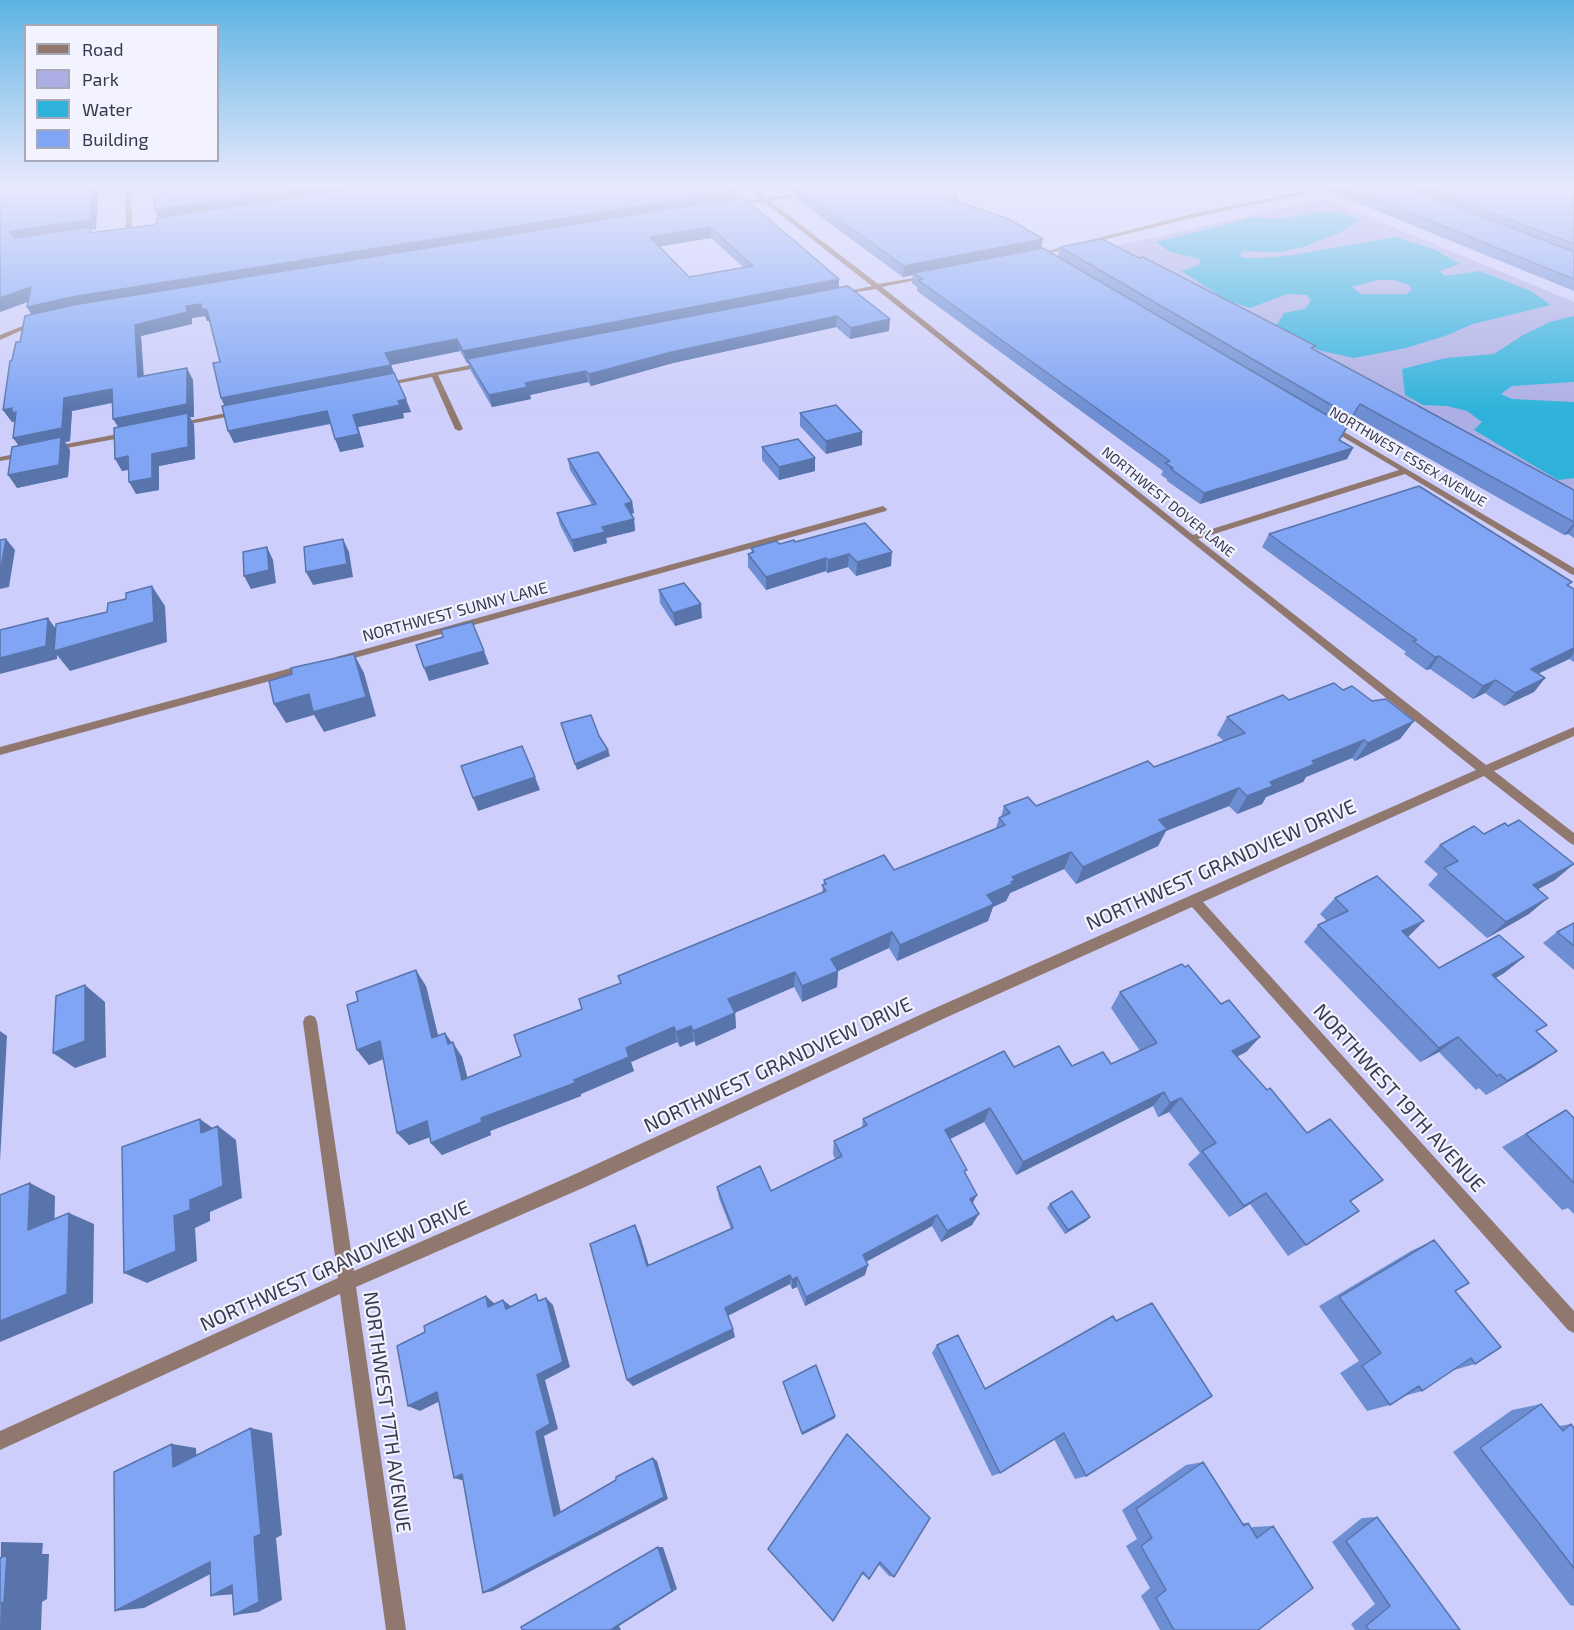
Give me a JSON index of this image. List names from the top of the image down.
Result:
{
  "streets": {
    "street": [
      "NORTHWEST ESSEX AVENUE",
      "NORTHWEST DOVER LANE",
      "NORTHWEST SUNNY LANE",
      "NORTHWEST GRANDVIEW DRIVE",
      "NORTHWEST 19TH AVENUE",
      "NORTHWEST 17TH AVENUE"
    ]
  },
  "crossings": [
    ["NORTHWEST DOVER LANE", "NORTHWEST GRANDVIEW DRIVE"],
    ["NORTHWEST GRANDVIEW DRIVE", "NORTHWEST 19TH AVENUE"],
    ["NORTHWEST GRANDVIEW DRIVE", "NORTHWEST 17TH AVENUE"]
  ],
  "legend": [
    "Road",
    "Park",
    "Water",
    "Building"
  ]
}
